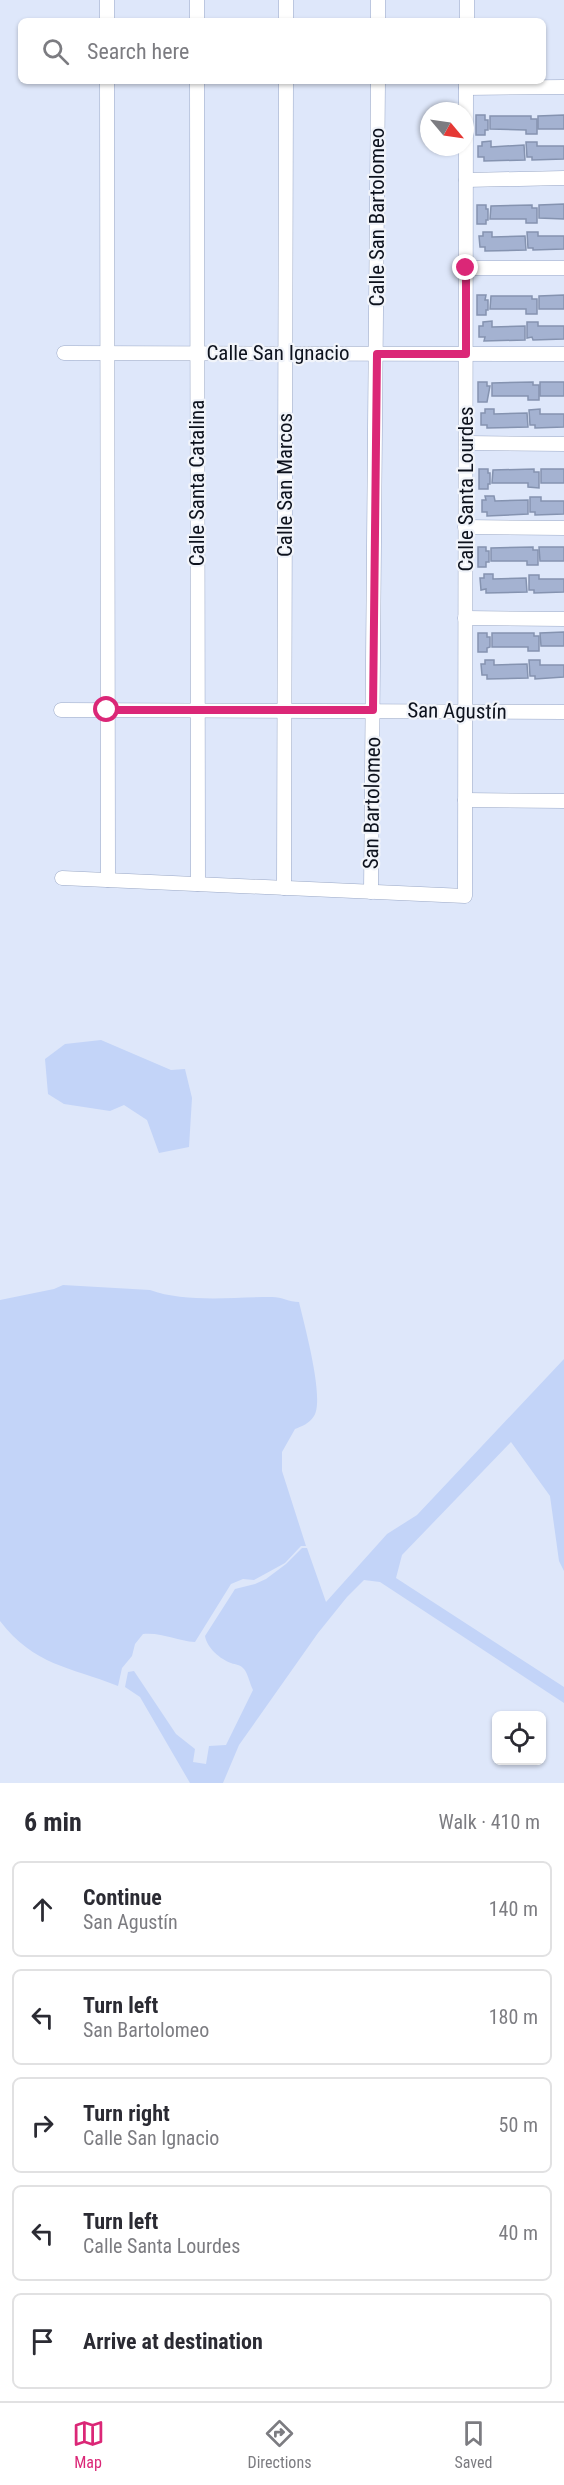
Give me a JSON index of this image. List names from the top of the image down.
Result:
{
  "streets": {
    "street": [
      "Calle San Bartolomeo",
      "Calle San Ignacio",
      "Calle Santa Catalina",
      "Calle San Marcos",
      "Calle Santa Lourdes",
      "San Agustín",
      "San Bartolomeo"
    ]
  },
  "crossings": [
    ["Calle San Bartolomeo", "Calle San Ignacio"],
    ["Calle San Bartolomeo", "San Bartolomeo"],
    ["Calle San Ignacio", "Calle Santa Catalina"],
    ["Calle San Ignacio", "Calle San Marcos"],
    ["Calle San Ignacio", "Calle Santa Lourdes"],
    ["Calle San Ignacio", "San Bartolomeo"],
    ["Calle Santa Catalina", "San Agustín"],
    ["Calle San Marcos", "San Agustín"],
    ["Calle Santa Lourdes", "San Agustín"],
    ["Calle Santa Lourdes", "San Bartolomeo"],
    ["San Agustín", "San Bartolomeo"]
  ],
  "north": "bottom right",
  "page": {
    "search": "Search here",
    "heading": ["6 min", "Walk · 410 m"],
    "list": [
      ["Continue", "San Agustín", "140 m"],
      ["Turn left", "San Bartolomeo", "180 m"],
      ["Turn right", "Calle San Ignacio", "50 m"],
      ["Turn left", "Calle Santa Lourdes", "40 m"],
      "Arrive at destination"
    ],
    "nav": ["Map", "Directions", "Saved"]
  }
}
